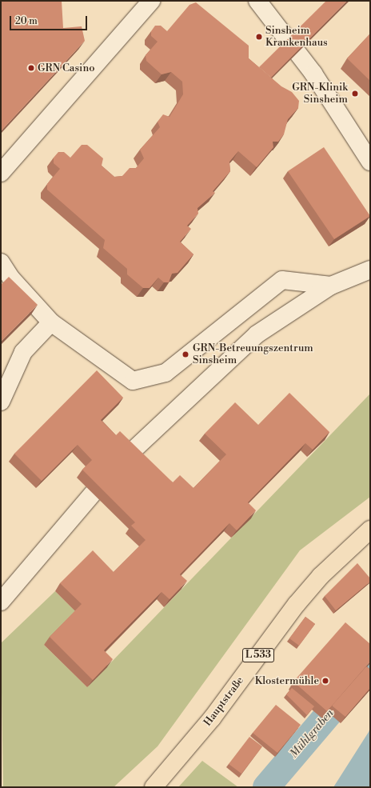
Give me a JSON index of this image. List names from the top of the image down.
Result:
{
  "streets": {
    "main road": ["L 533", "Hauptstraße"]
  },
  "water": ["Mühlgraben"],
  "places": [
    "Sinsheim Krankenhaus",
    "GRN Casino",
    "GRN-Klinik Sinsheim",
    "GRN-Betreuungszentrum Sinsheim",
    "Klostermühle"
  ],
  "scale_bar": "20 m"
}
